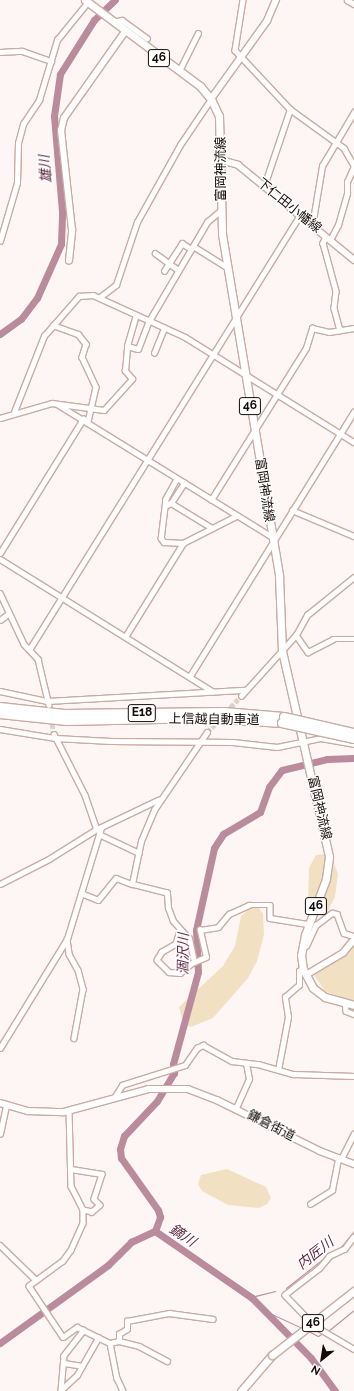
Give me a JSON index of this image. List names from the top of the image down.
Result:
{
  "streets": {
    "highway": ["E18", "上信越自動車道"],
    "main road": ["46", "富岡神流線", "下仁田小幡線"],
    "street": ["鎌倉街道"]
  },
  "crossings": [
    ["富岡神流線", "下仁田小幡線"]
  ],
  "water": [
    "雄川",
    "涸沢川",
    "鏑川",
    "内匠川"
  ],
  "north": "bottom left"
}
